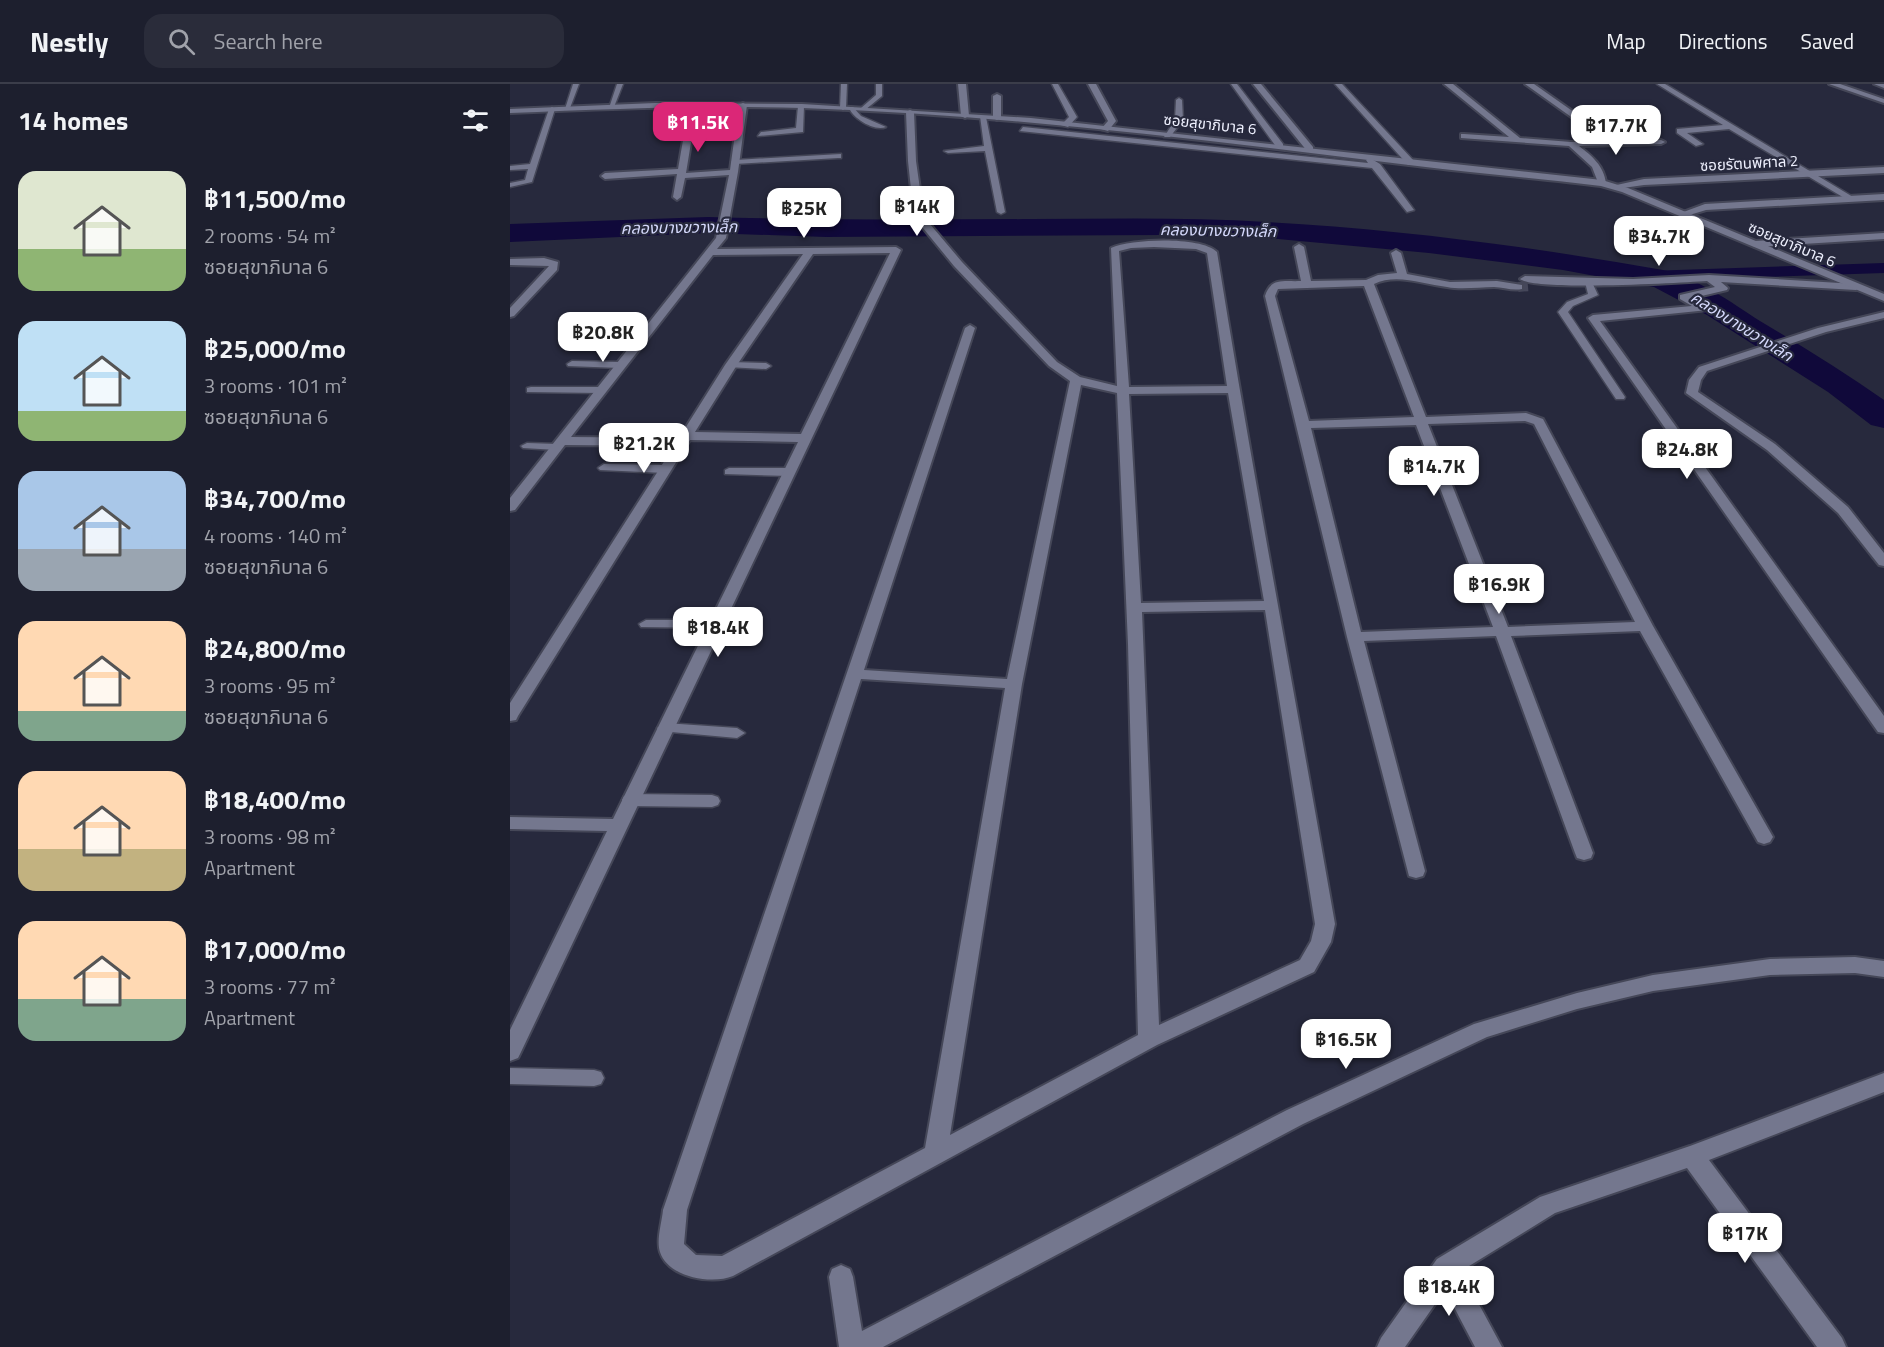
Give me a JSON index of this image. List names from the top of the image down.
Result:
{
  "streets": {
    "street": ["ซอยสุขาภิบาล 6", "ซอยรัตนพิศาล 2"]
  },
  "crossings": [
    ["ซอยสุขาภิบาล 6", "ซอยรัตนพิศาล 2"]
  ],
  "water": ["คลองบางขวางเล็ก"],
  "page": {
    "header": "Nestly",
    "search": "Search here",
    "nav": ["Map", "Directions", "Saved"],
    "heading": "14 homes",
    "price": [
      "฿11.5K",
      "฿17.7K",
      "฿14K",
      "฿25K",
      "฿34.7K",
      "฿20.8K",
      "฿21.2K",
      "฿24.8K",
      "฿14.7K",
      "฿16.9K",
      "฿18.4K",
      "฿16.5K",
      "฿17K",
      "฿18.4K"
    ],
    "list": [
      {
        "name": "฿11,500/mo",
        "note": "2 rooms · 54 m² · ซอยสุขาภิบาล 6"
      },
      {
        "name": "฿25,000/mo",
        "note": "3 rooms · 101 m² · ซอยสุขาภิบาล 6"
      },
      {
        "name": "฿34,700/mo",
        "note": "4 rooms · 140 m² · ซอยสุขาภิบาล 6"
      },
      {
        "name": "฿24,800/mo",
        "note": "3 rooms · 95 m² · ซอยสุขาภิบาล 6"
      },
      {
        "name": "฿18,400/mo",
        "note": "3 rooms · 98 m² · Apartment"
      },
      {
        "name": "฿17,000/mo",
        "note": "3 rooms · 77 m² · Apartment"
      }
    ]
  }
}
